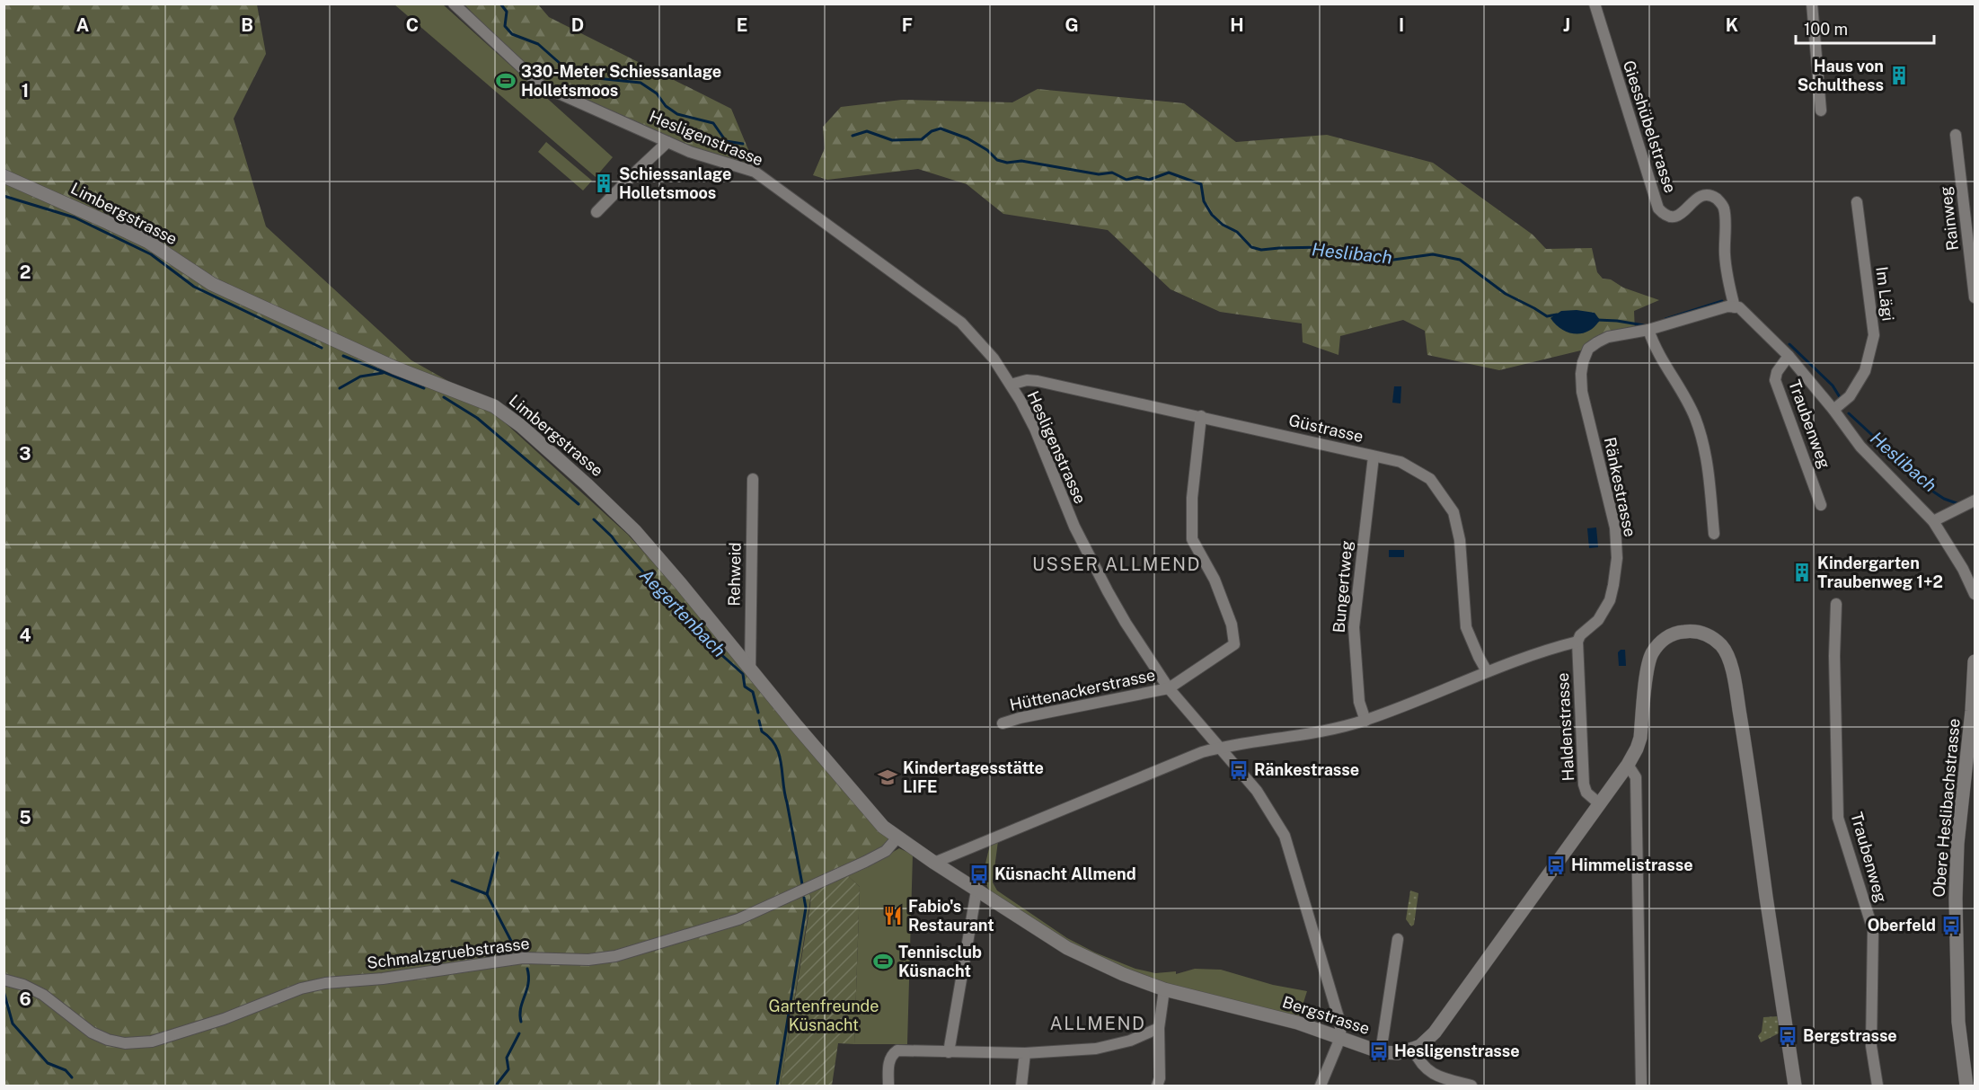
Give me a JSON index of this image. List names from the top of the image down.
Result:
{
  "streets": {
    "street": [
      "Giesshübelstrasse",
      "Hesligenstrasse",
      "Limbergstrasse",
      "Rainweg",
      "Im Lägi",
      "Traubenweg",
      "Güstrasse",
      "Ränkestrasse",
      "Rehweid",
      "Bungertweg",
      "Hüttenackerstrasse",
      "Haldenstrasse",
      "Obere Heslibachstrasse",
      "Schmalzgruebstrasse",
      "Bergstrasse"
    ]
  },
  "crossings": [
    ["Giesshübelstrasse", "Ränkestrasse"],
    ["Hesligenstrasse", "Güstrasse"],
    ["Hesligenstrasse", "Hüttenackerstrasse"],
    ["Hesligenstrasse", "Bergstrasse"],
    ["Limbergstrasse", "Rehweid"],
    ["Limbergstrasse", "Schmalzgruebstrasse"],
    ["Limbergstrasse", "Bergstrasse"],
    ["Güstrasse", "Bungertweg"],
    ["Ränkestrasse", "Haldenstrasse"],
    ["Haldenstrasse", "Bergstrasse"]
  ],
  "districts": ["USSER ALLMEND", "ALLMEND"],
  "water": ["Heslibach", "Aegertenbach"],
  "parks": ["Gartenfreunde Küsnacht"],
  "places": {
    "building": ["Haus von Schulthess", "Schiessanlage Holletsmoos", "Kindergarten Traubenweg 1+2"],
    "sports": ["330-Meter Schiessanlage Holletsmoos", "Tennisclub Küsnacht"],
    "bus stop": [
      "Ränkestrasse",
      "Himmelistrasse",
      "Küsnacht Allmend",
      "Oberfeld",
      "Bergstrasse",
      "Hesligenstrasse"
    ],
    "school or university": ["Kindertagesstätte LIFE"],
    "restaurant": ["Fabio's Restaurant"]
  },
  "scale_bar": "100 m",
  "grid": {
    "columns": [
      "A",
      "B",
      "C",
      "D",
      "E",
      "F",
      "G",
      "H",
      "I",
      "J",
      "K"
    ],
    "rows": [
      "1",
      "2",
      "3",
      "4",
      "5",
      "6"
    ]
  }
}
